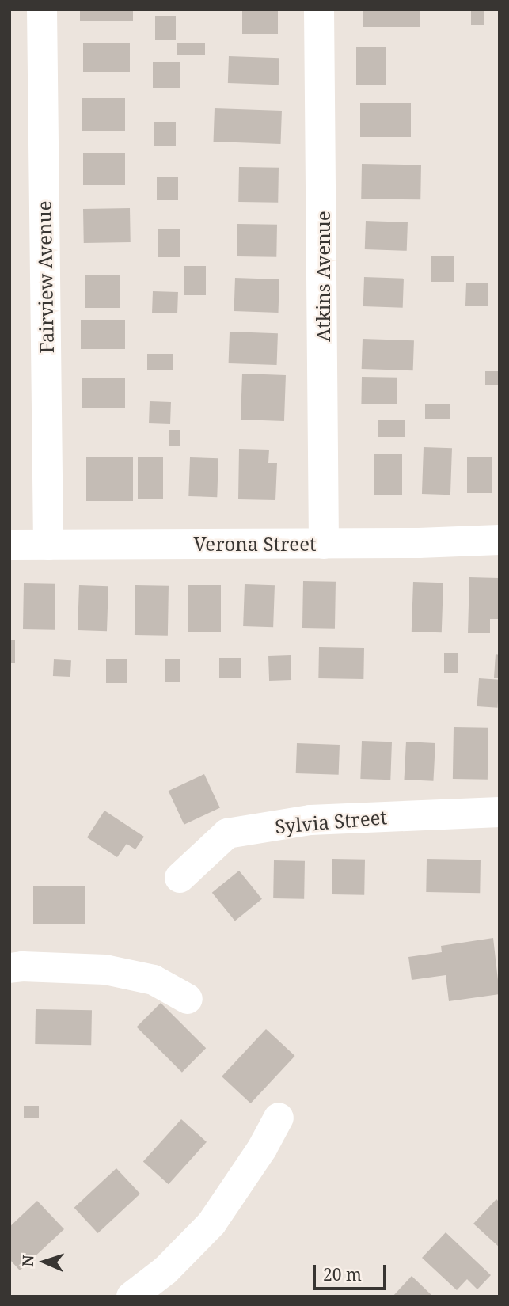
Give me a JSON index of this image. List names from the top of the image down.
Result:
{
  "streets": {
    "street": [
      "Atkins Avenue",
      "Fairview Avenue",
      "Verona Street",
      "Sylvia Street"
    ]
  },
  "crossings": [
    ["Atkins Avenue", "Verona Street"],
    ["Fairview Avenue", "Verona Street"]
  ],
  "scale_bar": "20 m",
  "north": "left"
}
